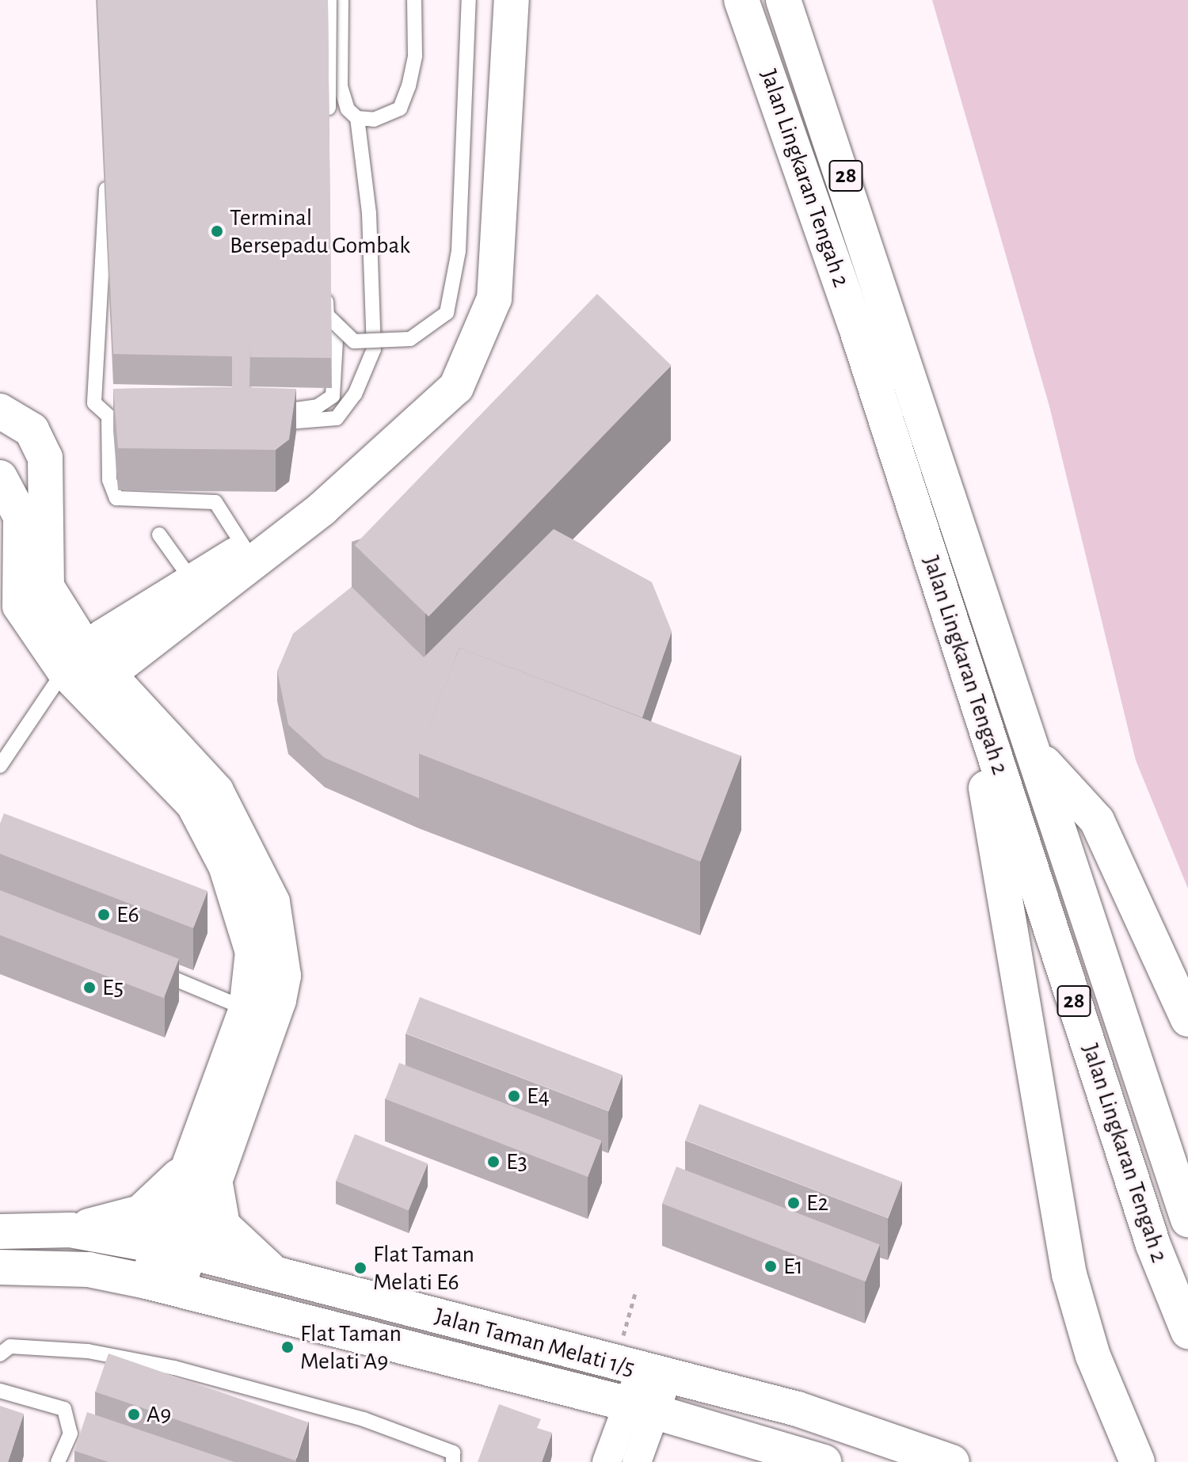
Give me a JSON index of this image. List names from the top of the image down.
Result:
{
  "streets": {
    "main road": ["28", "Jalan Lingkaran Tengah 2", "Jalan Taman Melati 1/5"]
  },
  "places": [
    "Terminal Bersepadu Gombak",
    "E6",
    "E5",
    "E4",
    "E3",
    "E2",
    "E1",
    "Flat Taman Melati E6",
    "Flat Taman Melati A9",
    "A9"
  ]
}
